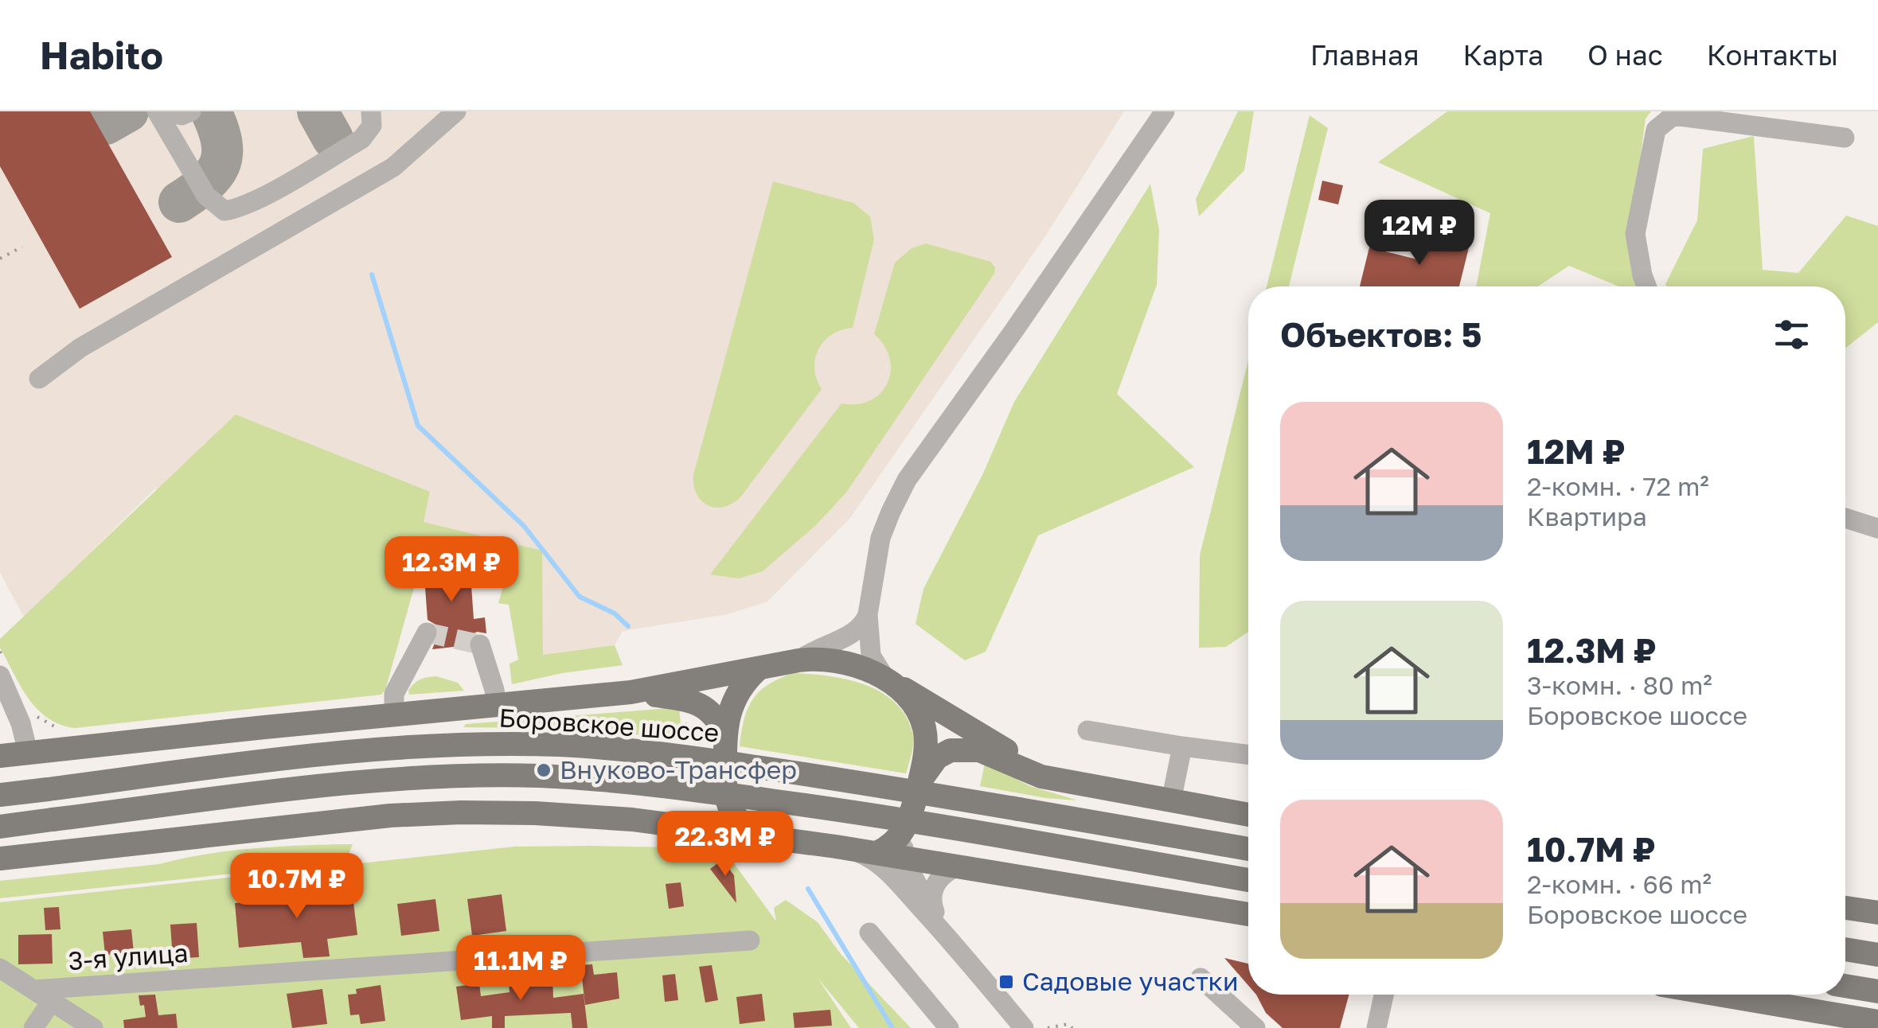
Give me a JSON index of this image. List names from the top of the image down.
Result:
{
  "streets": {
    "main road": ["Боровское шоссе"],
    "street": ["3-я улица"]
  },
  "places": {
    "other": ["Внуково-Трансфер"],
    "transit": ["Садовые участки"]
  },
  "page": {
    "header": "Habito",
    "nav": [
      "Главная",
      "Карта",
      "О нас",
      "Контакты"
    ],
    "price": [
      "12M ₽",
      "12.3M ₽",
      "22.3M ₽",
      "10.7M ₽",
      "11.1M ₽"
    ],
    "heading": "Объектов: 5",
    "list": [
      {
        "name": "12M ₽",
        "note": "2-комн. · 72 m² · Квартира"
      },
      {
        "name": "12.3M ₽",
        "note": "3-комн. · 80 m² · Боровское шоссе"
      },
      {
        "name": "10.7M ₽",
        "note": "2-комн. · 66 m² · Боровское шоссе"
      }
    ]
  }
}
